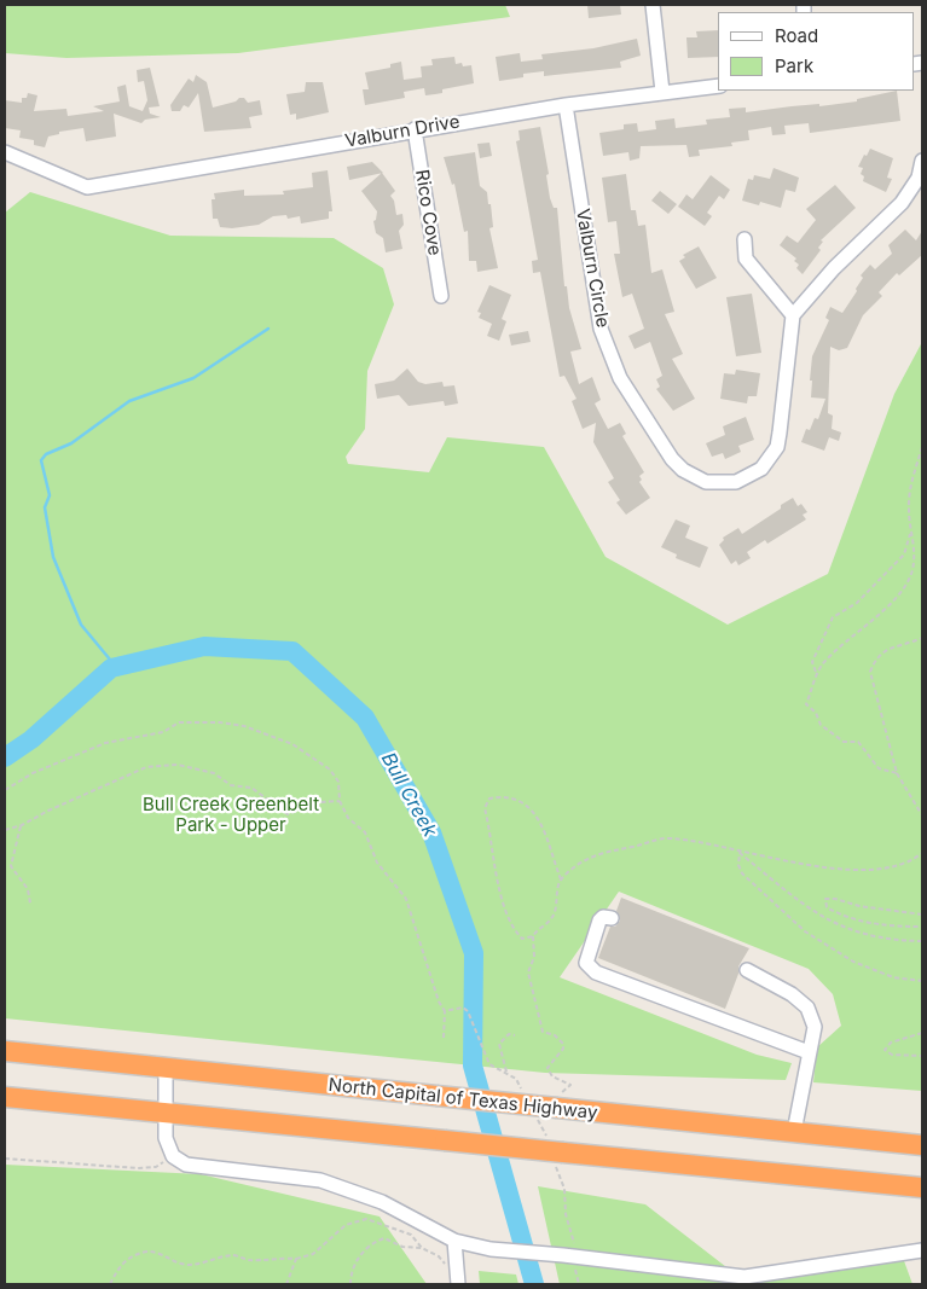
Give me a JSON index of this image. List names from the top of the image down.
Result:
{
  "streets": {
    "highway": ["North Capital of Texas Highway"],
    "street": ["Valburn Drive", "Rico Cove", "Valburn Circle"]
  },
  "crossings": [
    ["Valburn Drive", "Rico Cove"],
    ["Valburn Drive", "Valburn Circle"]
  ],
  "water": ["Bull Creek"],
  "parks": ["Bull Creek Greenbelt Park - Upper"],
  "legend": ["Road", "Park"]
}
